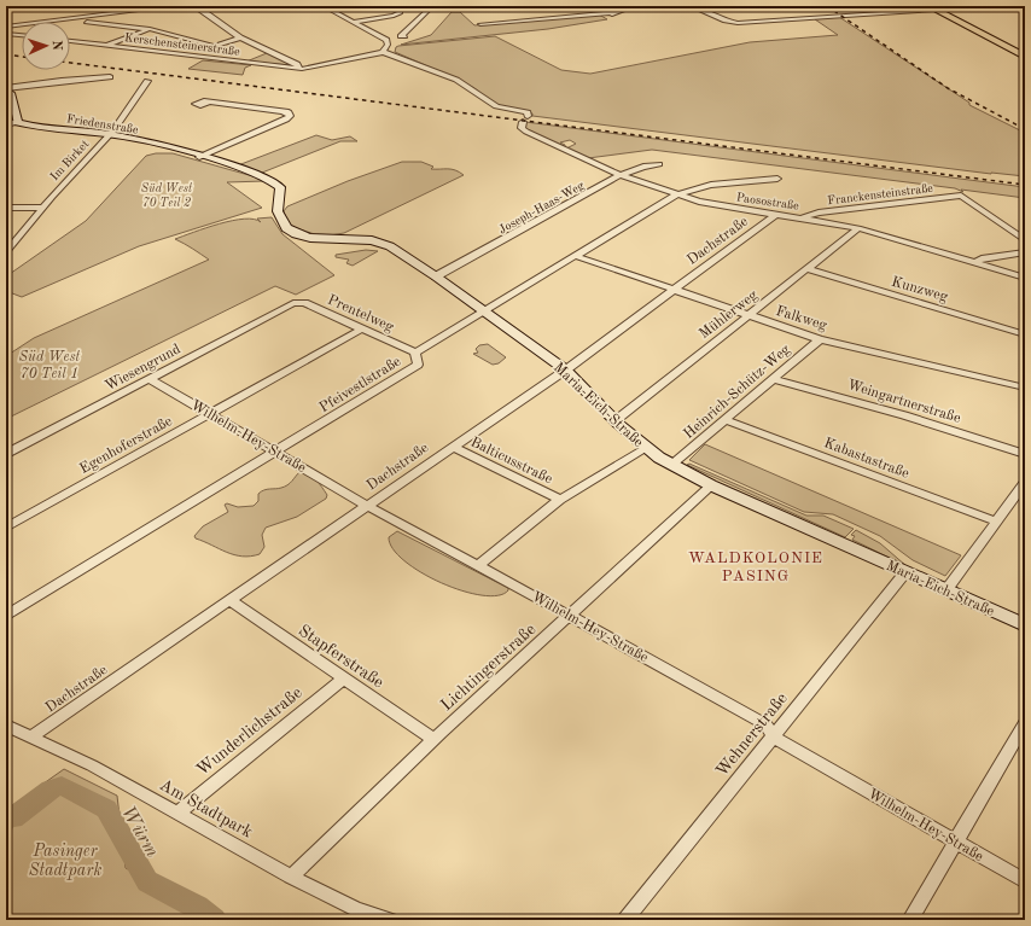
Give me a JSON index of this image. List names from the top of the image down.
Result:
{
  "streets": {
    "street": [
      "Kerschensteinerstraße",
      "Friedenstraße",
      "Im Birket",
      "Franckensteinstraße",
      "Paosostraße",
      "Joseph-Haas-Weg",
      "Dachstraße",
      "Kunzweg",
      "Prentelweg",
      "Mühlerweg",
      "Falkweg",
      "Wiesengrund",
      "Pfeivestlstraße",
      "Heinrich-Schütz-Weg",
      "Weingartnerstraße",
      "Maria-Eich-Straße",
      "Wilhelm-Hey-Straße",
      "Egenhoferstraße",
      "Kabastastraße",
      "Balticusstraße",
      "Stapferstraße",
      "Lichtingerstraße",
      "Wunderlichstraße",
      "Wehnerstraße",
      "Am Stadtpark"
    ]
  },
  "crossings": [
    ["Friedenstraße", "Im Birket"],
    ["Friedenstraße", "Maria-Eich-Straße"],
    ["Franckensteinstraße", "Paosostraße"],
    ["Paosostraße", "Joseph-Haas-Weg"],
    ["Paosostraße", "Dachstraße"],
    ["Paosostraße", "Mühlerweg"],
    ["Paosostraße", "Pfeivestlstraße"],
    ["Joseph-Haas-Weg", "Maria-Eich-Straße"],
    ["Dachstraße", "Falkweg"],
    ["Dachstraße", "Maria-Eich-Straße"],
    ["Dachstraße", "Wilhelm-Hey-Straße"],
    ["Dachstraße", "Balticusstraße"],
    ["Dachstraße", "Stapferstraße"],
    ["Dachstraße", "Am Stadtpark"],
    ["Kunzweg", "Mühlerweg"],
    ["Prentelweg", "Wiesengrund"],
    ["Prentelweg", "Pfeivestlstraße"],
    ["Prentelweg", "Egenhoferstraße"],
    ["Mühlerweg", "Falkweg"],
    ["Mühlerweg", "Maria-Eich-Straße"],
    ["Falkweg", "Pfeivestlstraße"],
    ["Falkweg", "Heinrich-Schütz-Weg"],
    ["Wiesengrund", "Wilhelm-Hey-Straße"],
    ["Pfeivestlstraße", "Maria-Eich-Straße"],
    ["Pfeivestlstraße", "Wilhelm-Hey-Straße"],
    ["Heinrich-Schütz-Weg", "Weingartnerstraße"],
    ["Heinrich-Schütz-Weg", "Maria-Eich-Straße"],
    ["Heinrich-Schütz-Weg", "Kabastastraße"],
    ["Maria-Eich-Straße", "Lichtingerstraße"],
    ["Maria-Eich-Straße", "Wehnerstraße"],
    ["Wilhelm-Hey-Straße", "Egenhoferstraße"],
    ["Wilhelm-Hey-Straße", "Lichtingerstraße"],
    ["Wilhelm-Hey-Straße", "Wehnerstraße"],
    ["Stapferstraße", "Lichtingerstraße"],
    ["Stapferstraße", "Wunderlichstraße"],
    ["Lichtingerstraße", "Am Stadtpark"],
    ["Wunderlichstraße", "Am Stadtpark"]
  ],
  "districts": ["WALDKOLONIE PASING"],
  "water": ["Würm"],
  "parks": ["Süd West 70 Teil 2", "Süd West 70 Teil 1", "Pasinger Stadtpark"],
  "north": "right"
}
